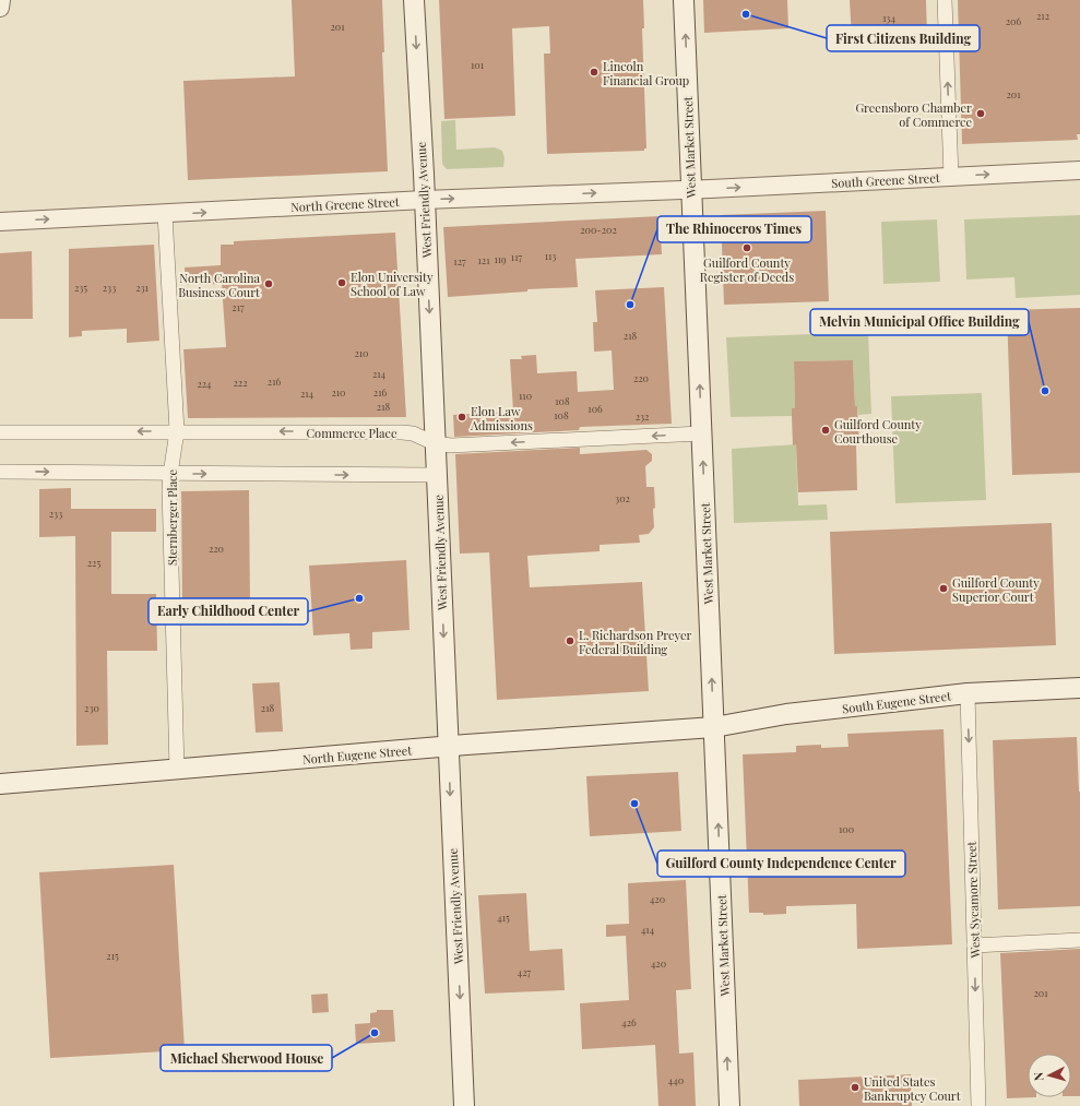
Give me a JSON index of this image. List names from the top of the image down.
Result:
{
  "streets": {
    "main road": [
      "West Market Street",
      "West Friendly Avenue",
      "South Eugene Street",
      "North Eugene Street"
    ],
    "street": [
      "South Greene Street",
      "North Greene Street",
      "Commerce Place",
      "Sternberger Place",
      "West Sycamore Street"
    ]
  },
  "crossings": [
    ["West Market Street", "South Greene Street"],
    ["West Market Street", "North Greene Street"],
    ["West Market Street", "Commerce Place"],
    ["West Market Street", "South Eugene Street"],
    ["West Market Street", "North Eugene Street"],
    ["South Greene Street", "North Greene Street"],
    ["West Friendly Avenue", "North Greene Street"],
    ["West Friendly Avenue", "Commerce Place"],
    ["West Friendly Avenue", "North Eugene Street"],
    ["North Greene Street", "Sternberger Place"],
    ["Commerce Place", "Sternberger Place"],
    ["Sternberger Place", "North Eugene Street"],
    ["South Eugene Street", "North Eugene Street"],
    ["South Eugene Street", "West Sycamore Street"]
  ],
  "one_way": [
    "West Market Street",
    "South Greene Street",
    "West Friendly Avenue",
    "North Greene Street",
    "West Sycamore Street"
  ],
  "places": [
    "First Citizens Building",
    "Lincoln Financial Group",
    "Greensboro Chamber of Commerce",
    "Guilford County Register of Deeds",
    "Elon University School of Law",
    "North Carolina Business Court",
    "The Rhinoceros Times",
    "Melvin Municipal Office Building",
    "Elon Law Admissions",
    "Guilford County Courthouse",
    "Guilford County Superior Court",
    "Early Childhood Center",
    "L. Richardson Preyer Federal Building",
    "Guilford County Independence Center",
    "Michael Sherwood House",
    "United States Bankruptcy Court"
  ],
  "house_numbers": [
    "212",
    "134",
    "206",
    "201",
    "101",
    "201",
    "200-202",
    "113",
    "117",
    "119",
    "121",
    "127",
    "235",
    "233",
    "231",
    "217",
    "218",
    "210",
    "214",
    "220",
    "216",
    "222",
    "224",
    "210",
    "216",
    "214",
    "110",
    "108",
    "218",
    "106",
    "108",
    "232",
    "302",
    "233",
    "220",
    "225",
    "230",
    "218",
    "100",
    "420",
    "415",
    "414",
    "215",
    "420",
    "427",
    "201",
    "426",
    "440"
  ],
  "north": "left"
}
